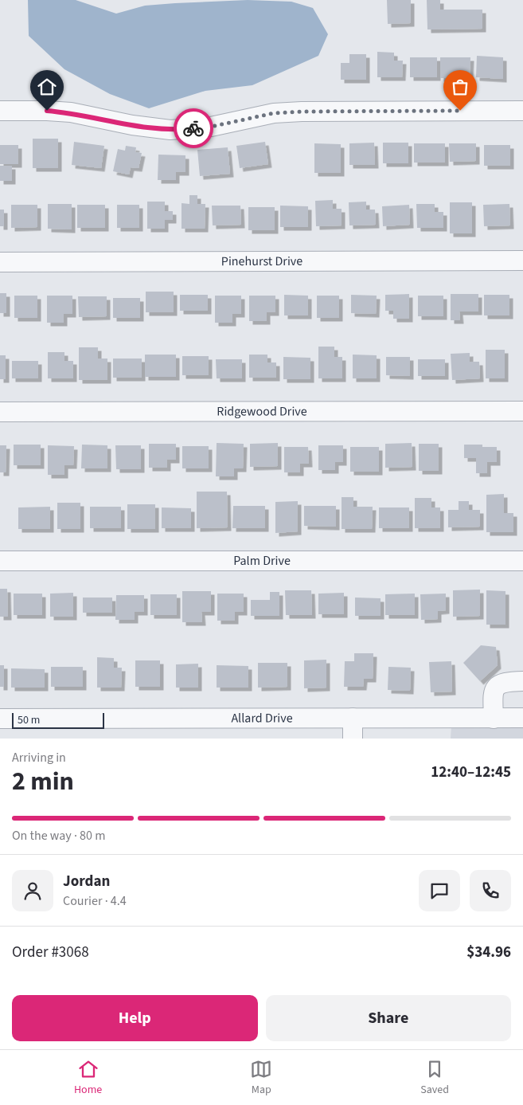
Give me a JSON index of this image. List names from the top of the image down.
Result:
{
  "streets": {
    "street": [
      "Pinehurst Drive",
      "Ridgewood Drive",
      "Palm Drive",
      "Allard Drive"
    ]
  },
  "scale_bar": "50 m",
  "page": {
    "scale": "50 m",
    "heading": ["2 min", "Arriving in", "12:40–12:45"],
    "panel": [
      "Jordan",
      "Courier · 4.4",
      "Order #3068",
      "$34.96"
    ],
    "bar": "On the way · 80 m",
    "buttons": ["Help", "Share"],
    "tabs": ["Home", "Map", "Saved"]
  }
}
